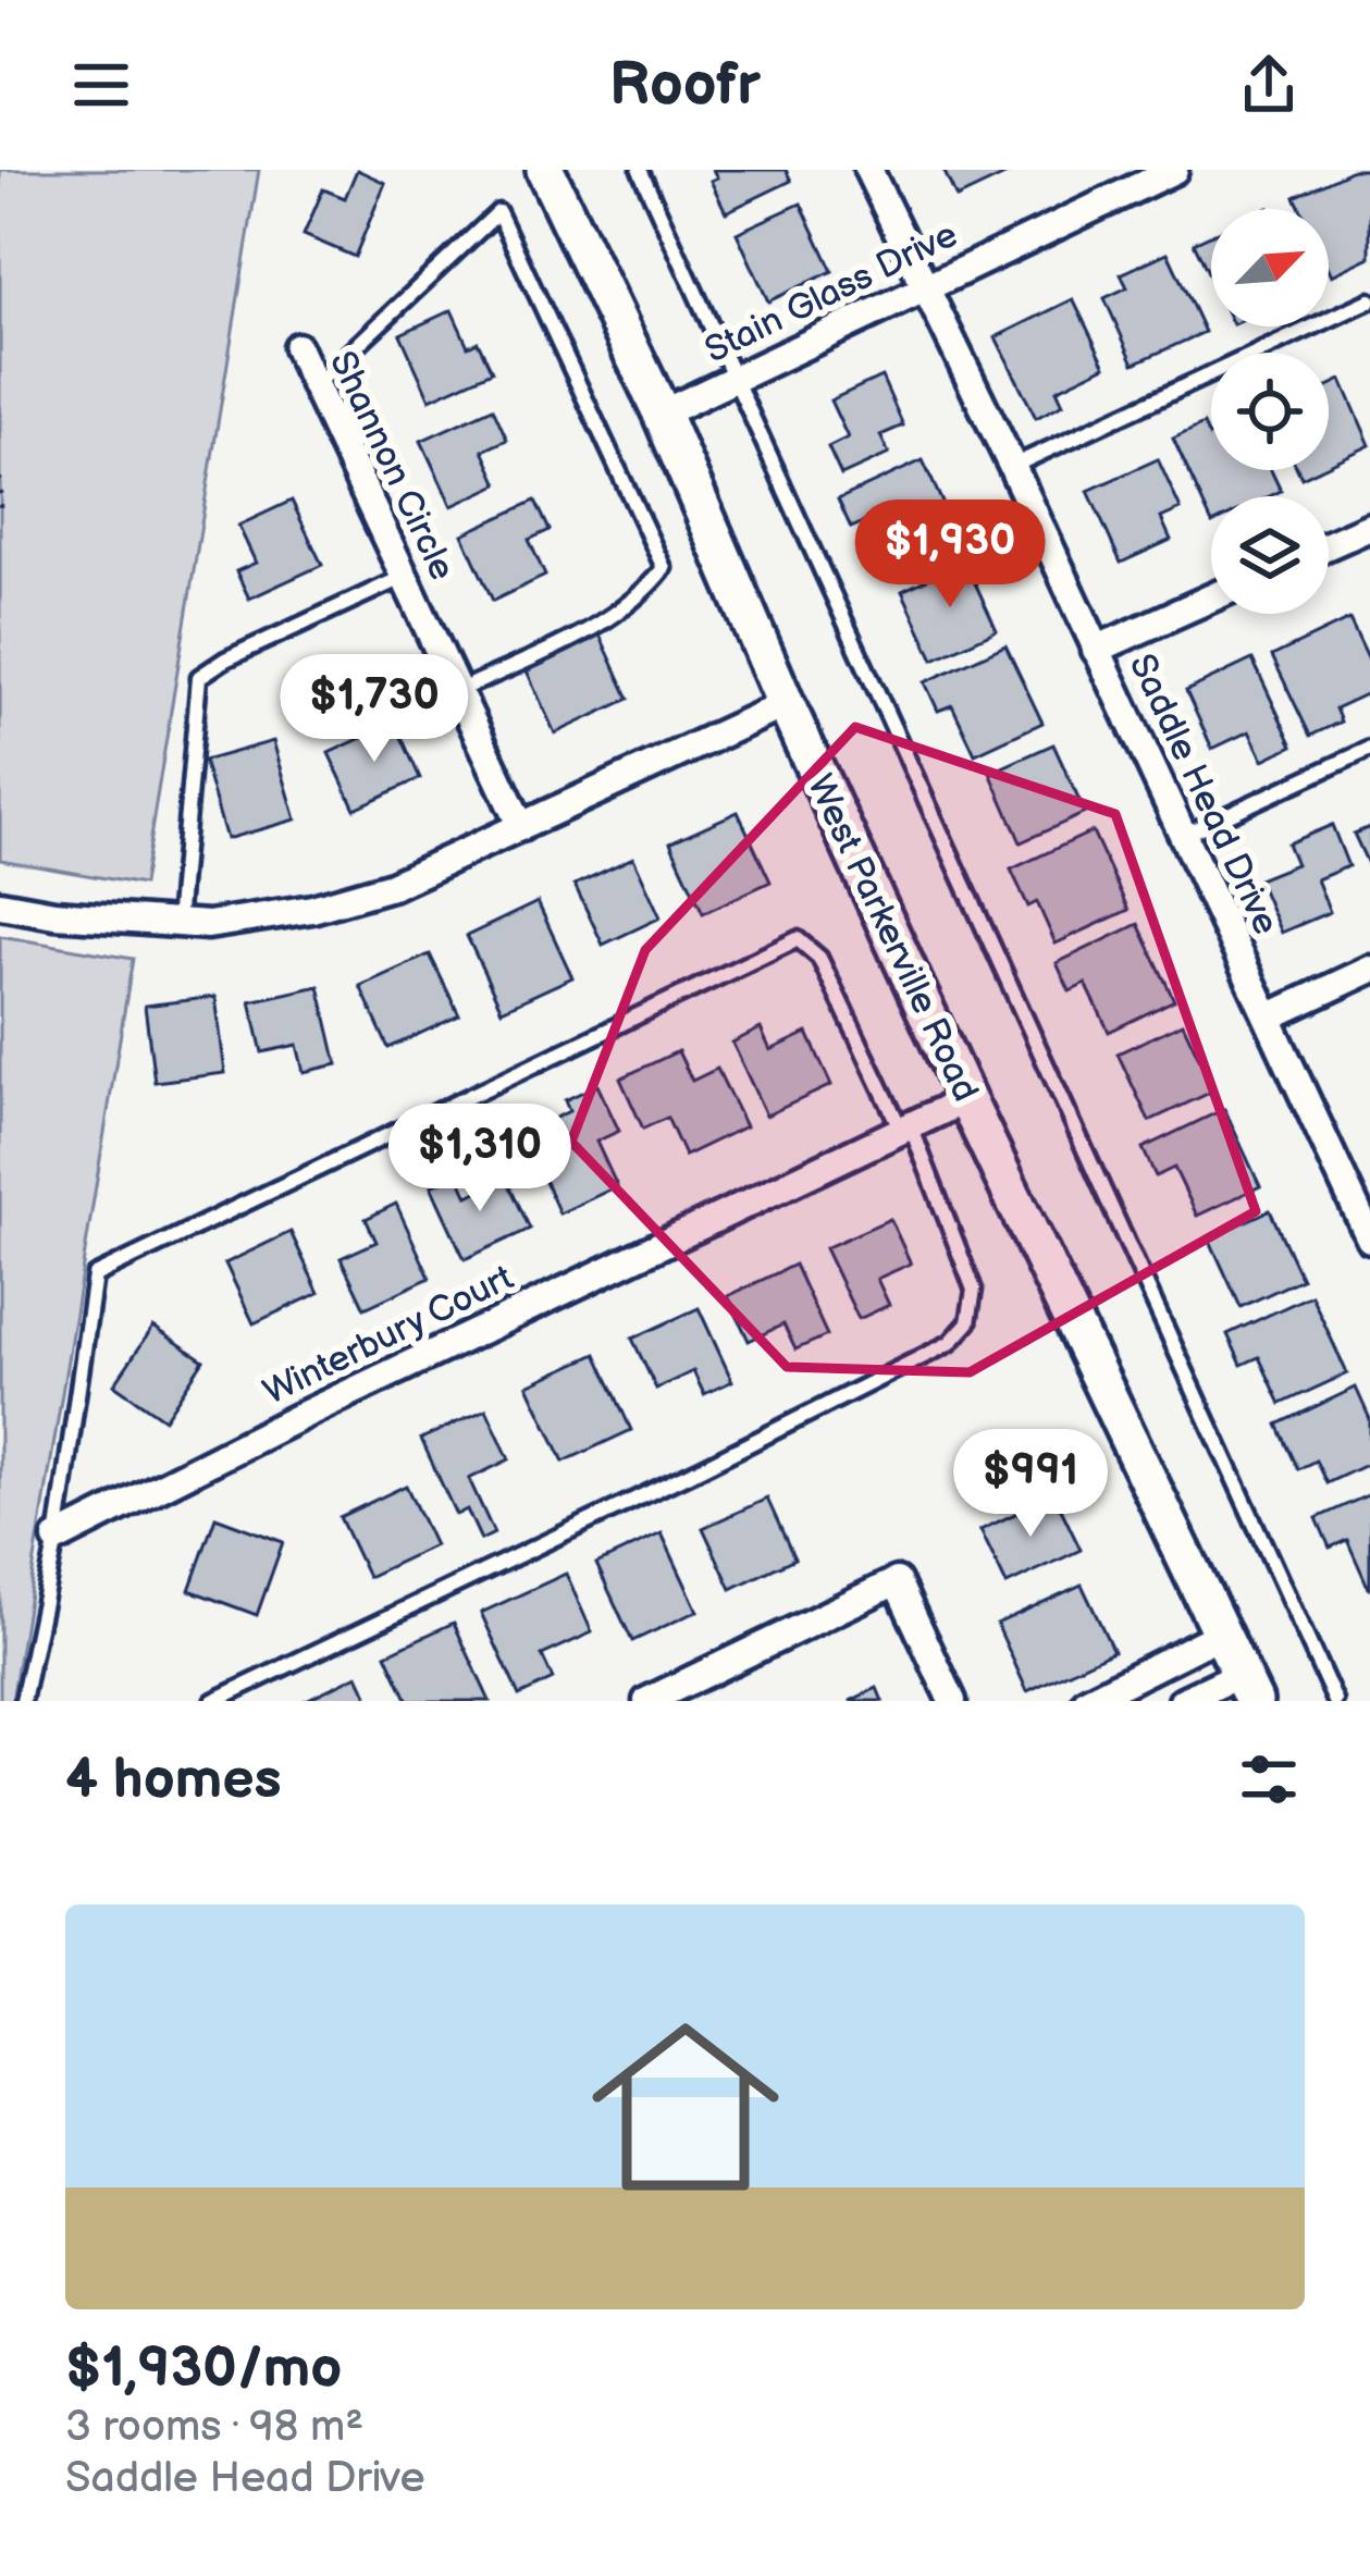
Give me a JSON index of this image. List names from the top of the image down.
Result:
{
  "streets": {
    "main road": ["West Parkerville Road"],
    "street": [
      "Stain Glass Drive",
      "Shannon Circle",
      "Saddle Head Drive",
      "Winterbury Court"
    ]
  },
  "crossings": [
    ["Stain Glass Drive", "Saddle Head Drive"],
    ["Stain Glass Drive", "West Parkerville Road"],
    ["West Parkerville Road", "Winterbury Court"]
  ],
  "north": "top right",
  "page": {
    "header": "Roofr",
    "price": [
      "$1,930",
      "$1,730",
      "$1,310",
      "$991"
    ],
    "heading": "4 homes",
    "list": [
      {
        "name": "$1,930/mo",
        "note": "3 rooms · 98 m² · Saddle Head Drive"
      }
    ]
  }
}
